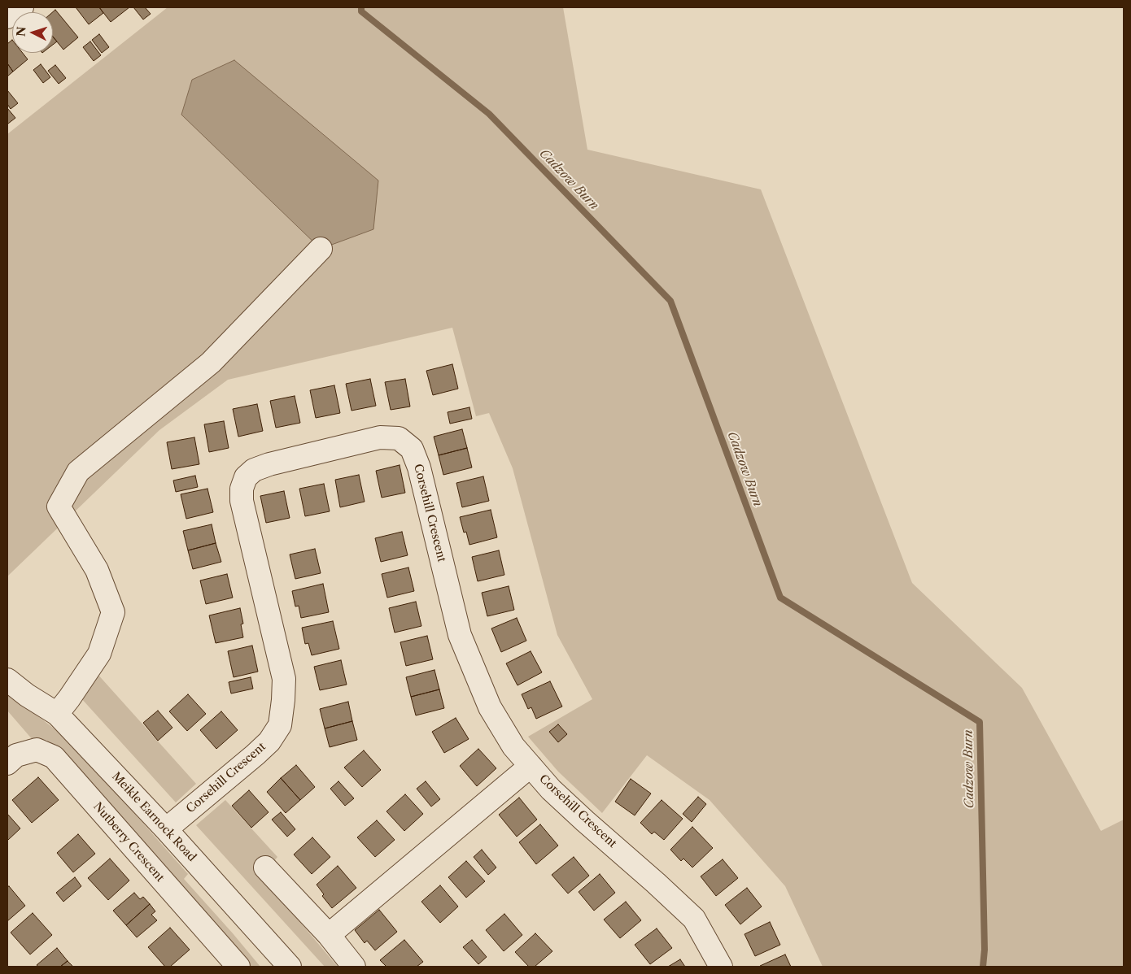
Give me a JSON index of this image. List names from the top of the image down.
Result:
{
  "streets": {
    "street": ["Corsehill Crescent", "Meikle Earnock Road", "Nutberry Crescent"]
  },
  "crossings": [
    ["Corsehill Crescent", "Meikle Earnock Road"]
  ],
  "water": ["Cadzow Burn"],
  "north": "left"
}
